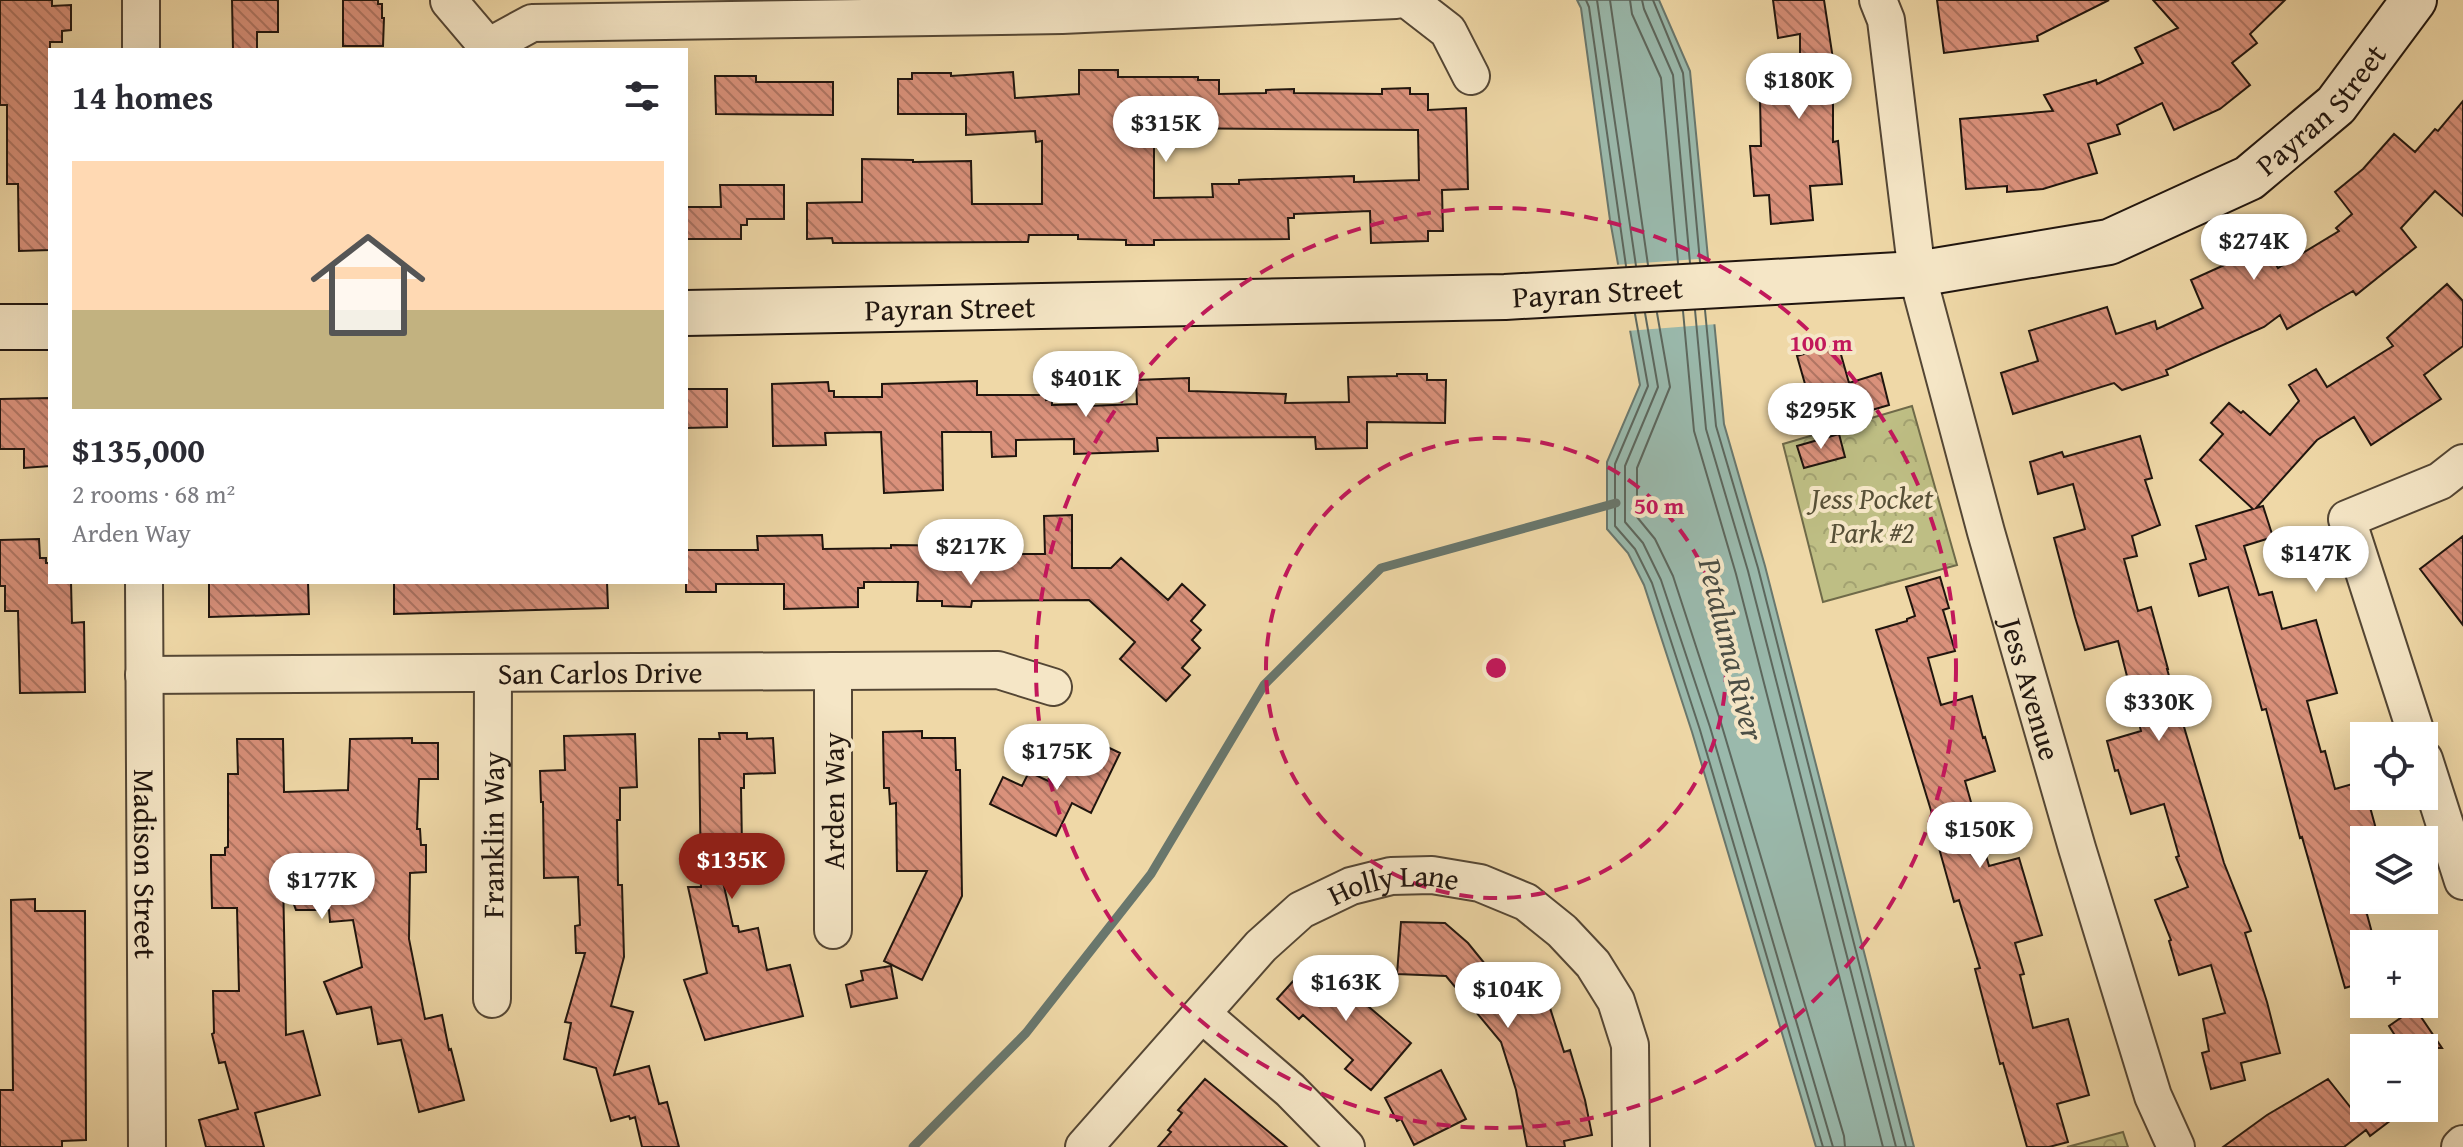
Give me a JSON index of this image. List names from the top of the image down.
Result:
{
  "streets": {
    "main road": ["Payran Street"],
    "street": [
      "San Carlos Drive",
      "Jess Avenue",
      "Arden Way",
      "Franklin Way",
      "Madison Street",
      "Holly Lane"
    ]
  },
  "crossings": [
    ["Payran Street", "Jess Avenue"],
    ["San Carlos Drive", "Arden Way"],
    ["San Carlos Drive", "Franklin Way"],
    ["San Carlos Drive", "Madison Street"]
  ],
  "water": ["Petaluma River"],
  "parks": ["Jess Pocket Park #2"],
  "page": {
    "heading": "14 homes",
    "price": [
      "$180K",
      "$315K",
      "$274K",
      "$401K",
      "$295K",
      "$217K",
      "$147K",
      "$330K",
      "$175K",
      "$150K",
      "$135K",
      "$177K",
      "$163K",
      "$104K"
    ],
    "list": [
      {
        "name": "$135,000",
        "note": "2 rooms · 68 m² · Arden Way"
      }
    ],
    "map_buttons": ["+", "−"]
  },
  "rings": ["100 m", "50 m"]
}
